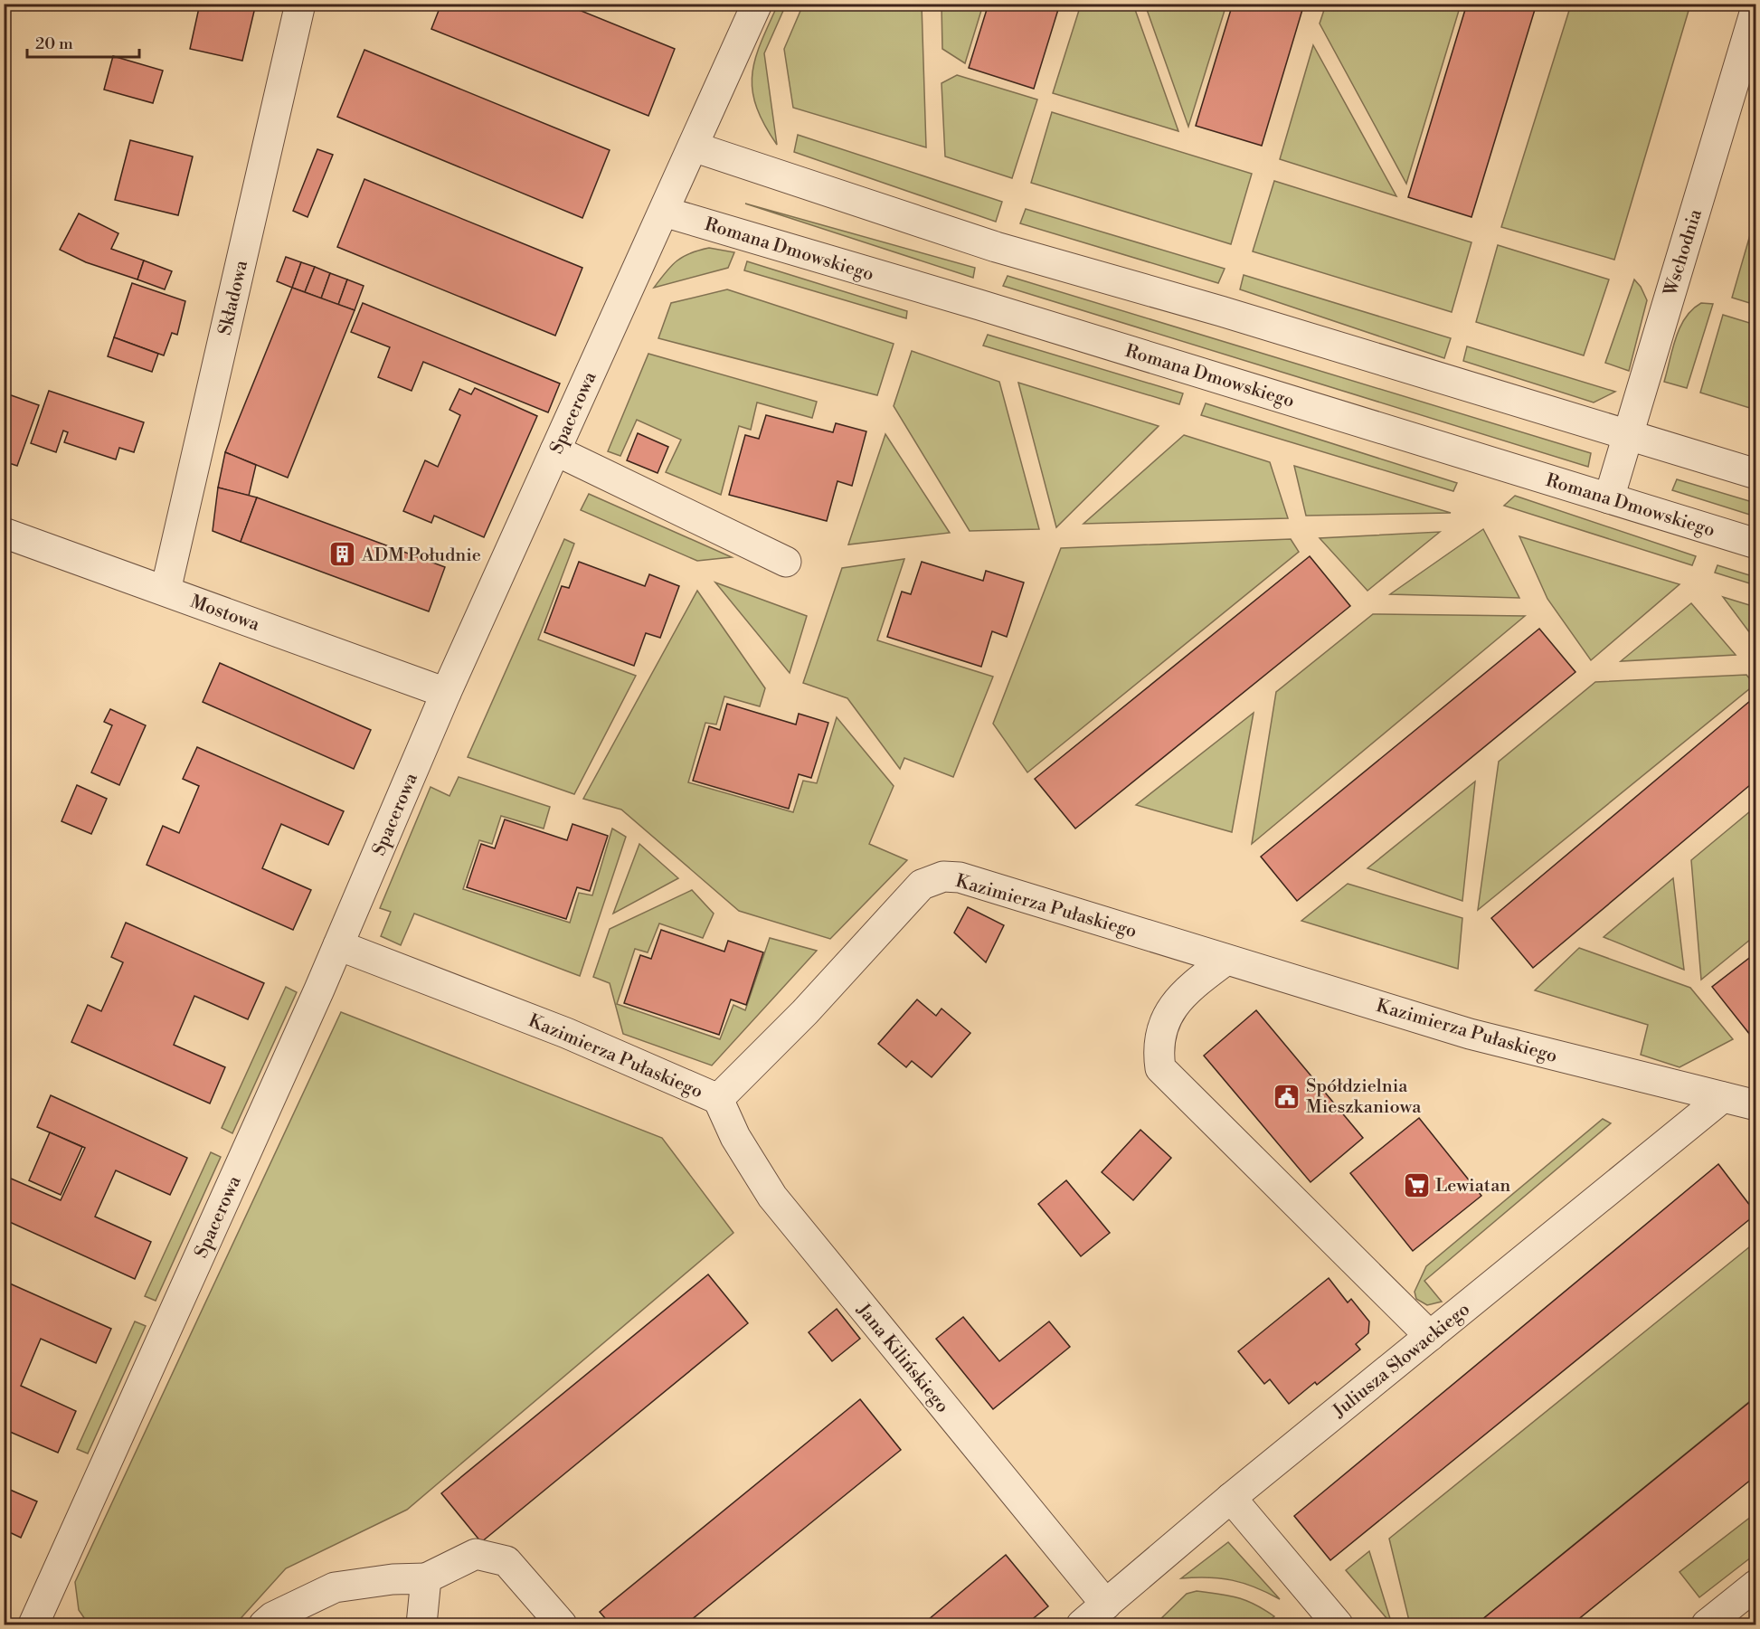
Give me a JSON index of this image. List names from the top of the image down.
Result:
{
  "streets": {
    "street": [
      "Romana Dmowskiego",
      "Wschodnia",
      "Składowa",
      "Spacerowa",
      "Mostowa",
      "Kazimierza Pułaskiego",
      "Jana Kilińskiego",
      "Juliusza Słowackiego"
    ]
  },
  "crossings": [
    ["Romana Dmowskiego", "Wschodnia"],
    ["Romana Dmowskiego", "Spacerowa"],
    ["Składowa", "Mostowa"],
    ["Spacerowa", "Mostowa"],
    ["Spacerowa", "Kazimierza Pułaskiego"],
    ["Kazimierza Pułaskiego", "Jana Kilińskiego"],
    ["Kazimierza Pułaskiego", "Juliusza Słowackiego"],
    ["Jana Kilińskiego", "Juliusza Słowackiego"]
  ],
  "places": {
    "building": ["ADM Południe"],
    "public building": ["Spółdzielnia Mieszkaniowa"],
    "supermarket": ["Lewiatan"]
  },
  "scale_bar": "20 m"
}
